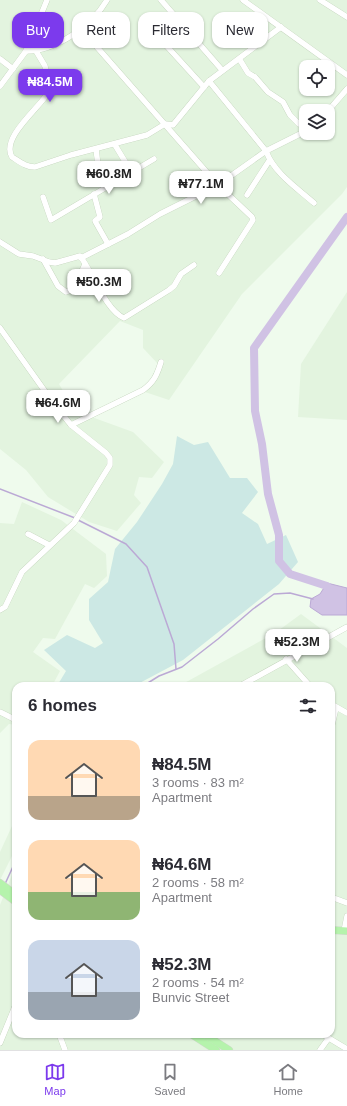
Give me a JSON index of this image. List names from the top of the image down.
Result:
{
  "page": {
    "chip": [
      "Buy",
      "Rent",
      "Filters",
      "New"
    ],
    "price": [
      "₦84.5M",
      "₦60.8M",
      "₦77.1M",
      "₦50.3M",
      "₦64.6M",
      "₦52.3M"
    ],
    "heading": "6 homes",
    "list": [
      {
        "name": "₦84.5M",
        "note": "3 rooms · 83 m² · Apartment"
      },
      {
        "name": "₦64.6M",
        "note": "2 rooms · 58 m² · Apartment"
      },
      {
        "name": "₦52.3M",
        "note": "2 rooms · 54 m² · Bunvic Street"
      }
    ],
    "tabs": ["Map", "Saved", "Home"]
  }
}
